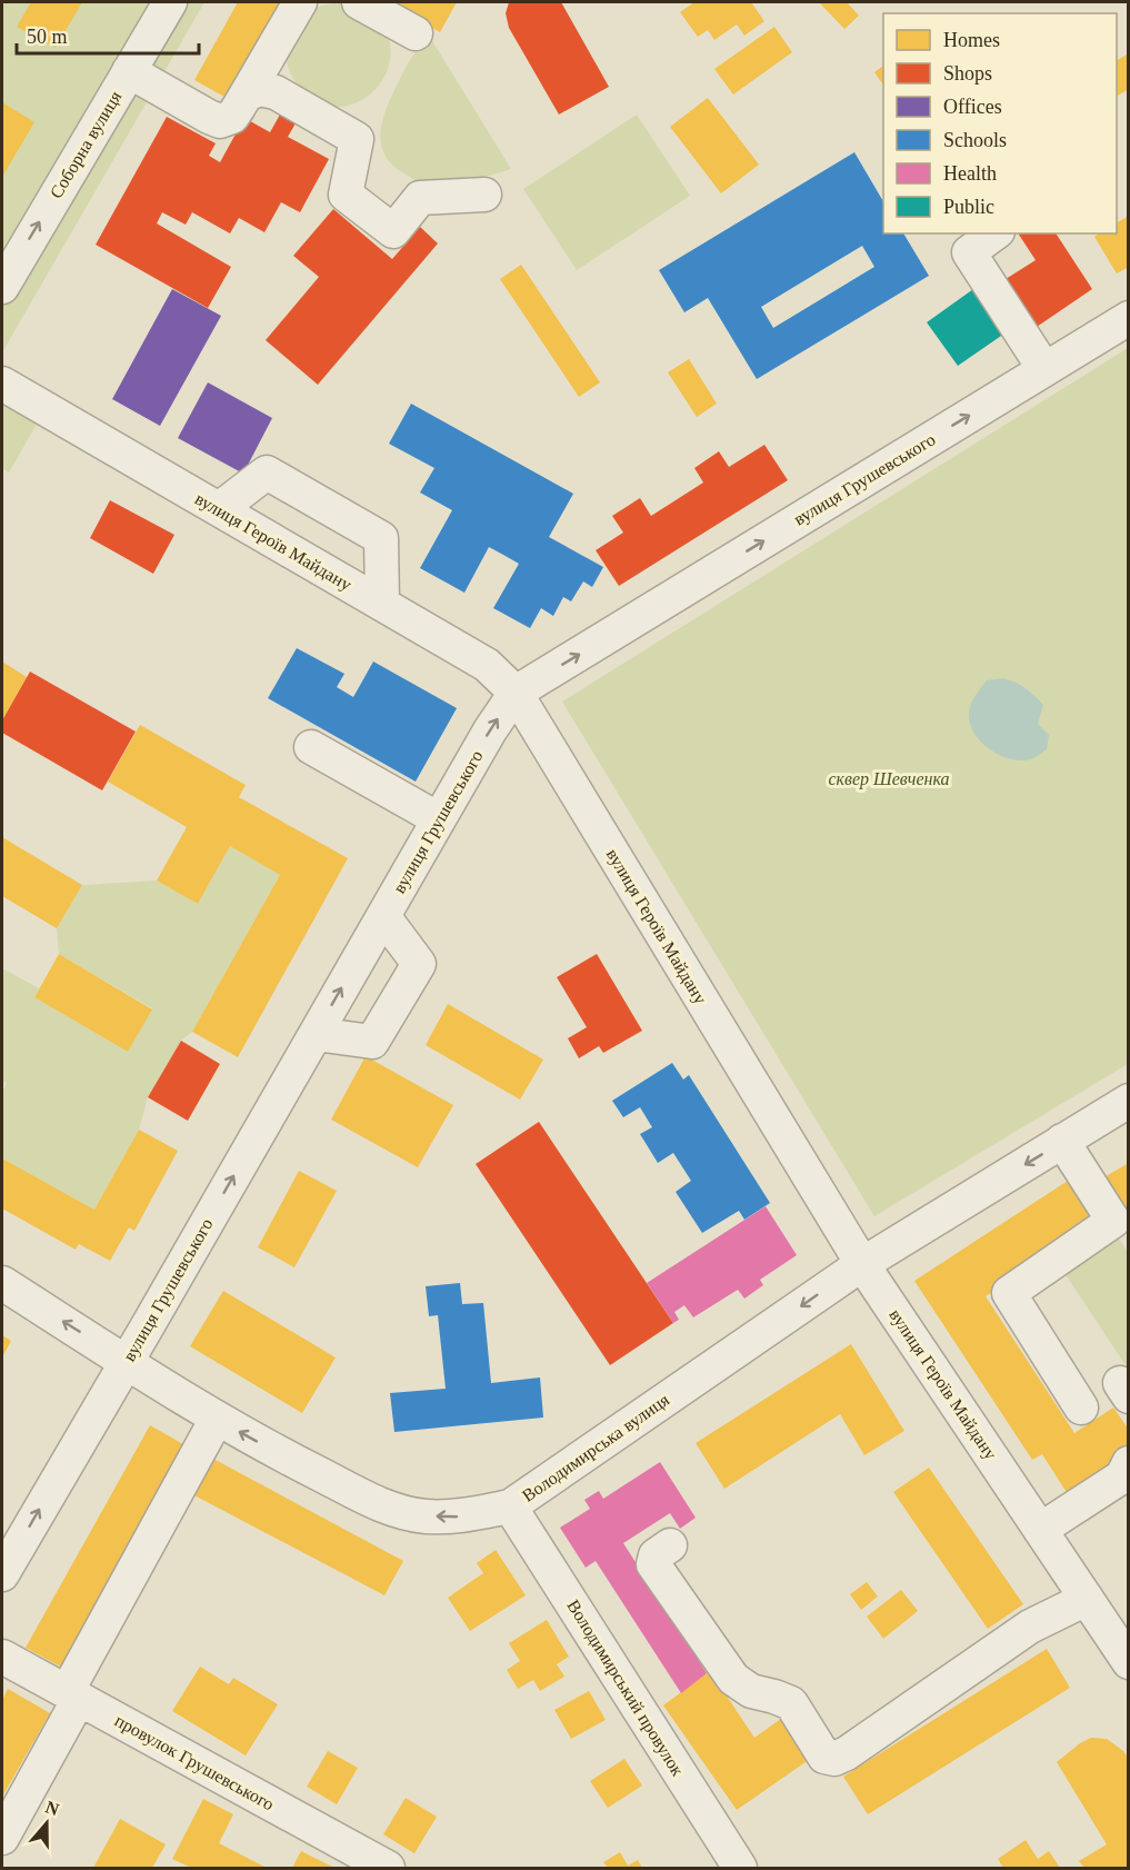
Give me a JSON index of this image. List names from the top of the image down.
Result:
{
  "streets": {
    "street": [
      "Соборна вулиця",
      "вулиця Грушевського",
      "вулиця Героїв Майдану",
      "Володимирська вулиця",
      "Володимирський провулок",
      "провулок Грушевського"
    ]
  },
  "crossings": [
    ["вулиця Грушевського", "вулиця Героїв Майдану"],
    ["вулиця Грушевського", "Володимирська вулиця"],
    ["вулиця Героїв Майдану", "Володимирська вулиця"],
    ["Володимирська вулиця", "Володимирський провулок"]
  ],
  "one_way": ["Соборна вулиця", "вулиця Грушевського", "Володимирська вулиця"],
  "parks": ["сквер Шевченка"],
  "legend": [
    "Homes",
    "Shops",
    "Offices",
    "Schools",
    "Health",
    "Public"
  ],
  "scale_bar": "50 m",
  "north": "top"
}
